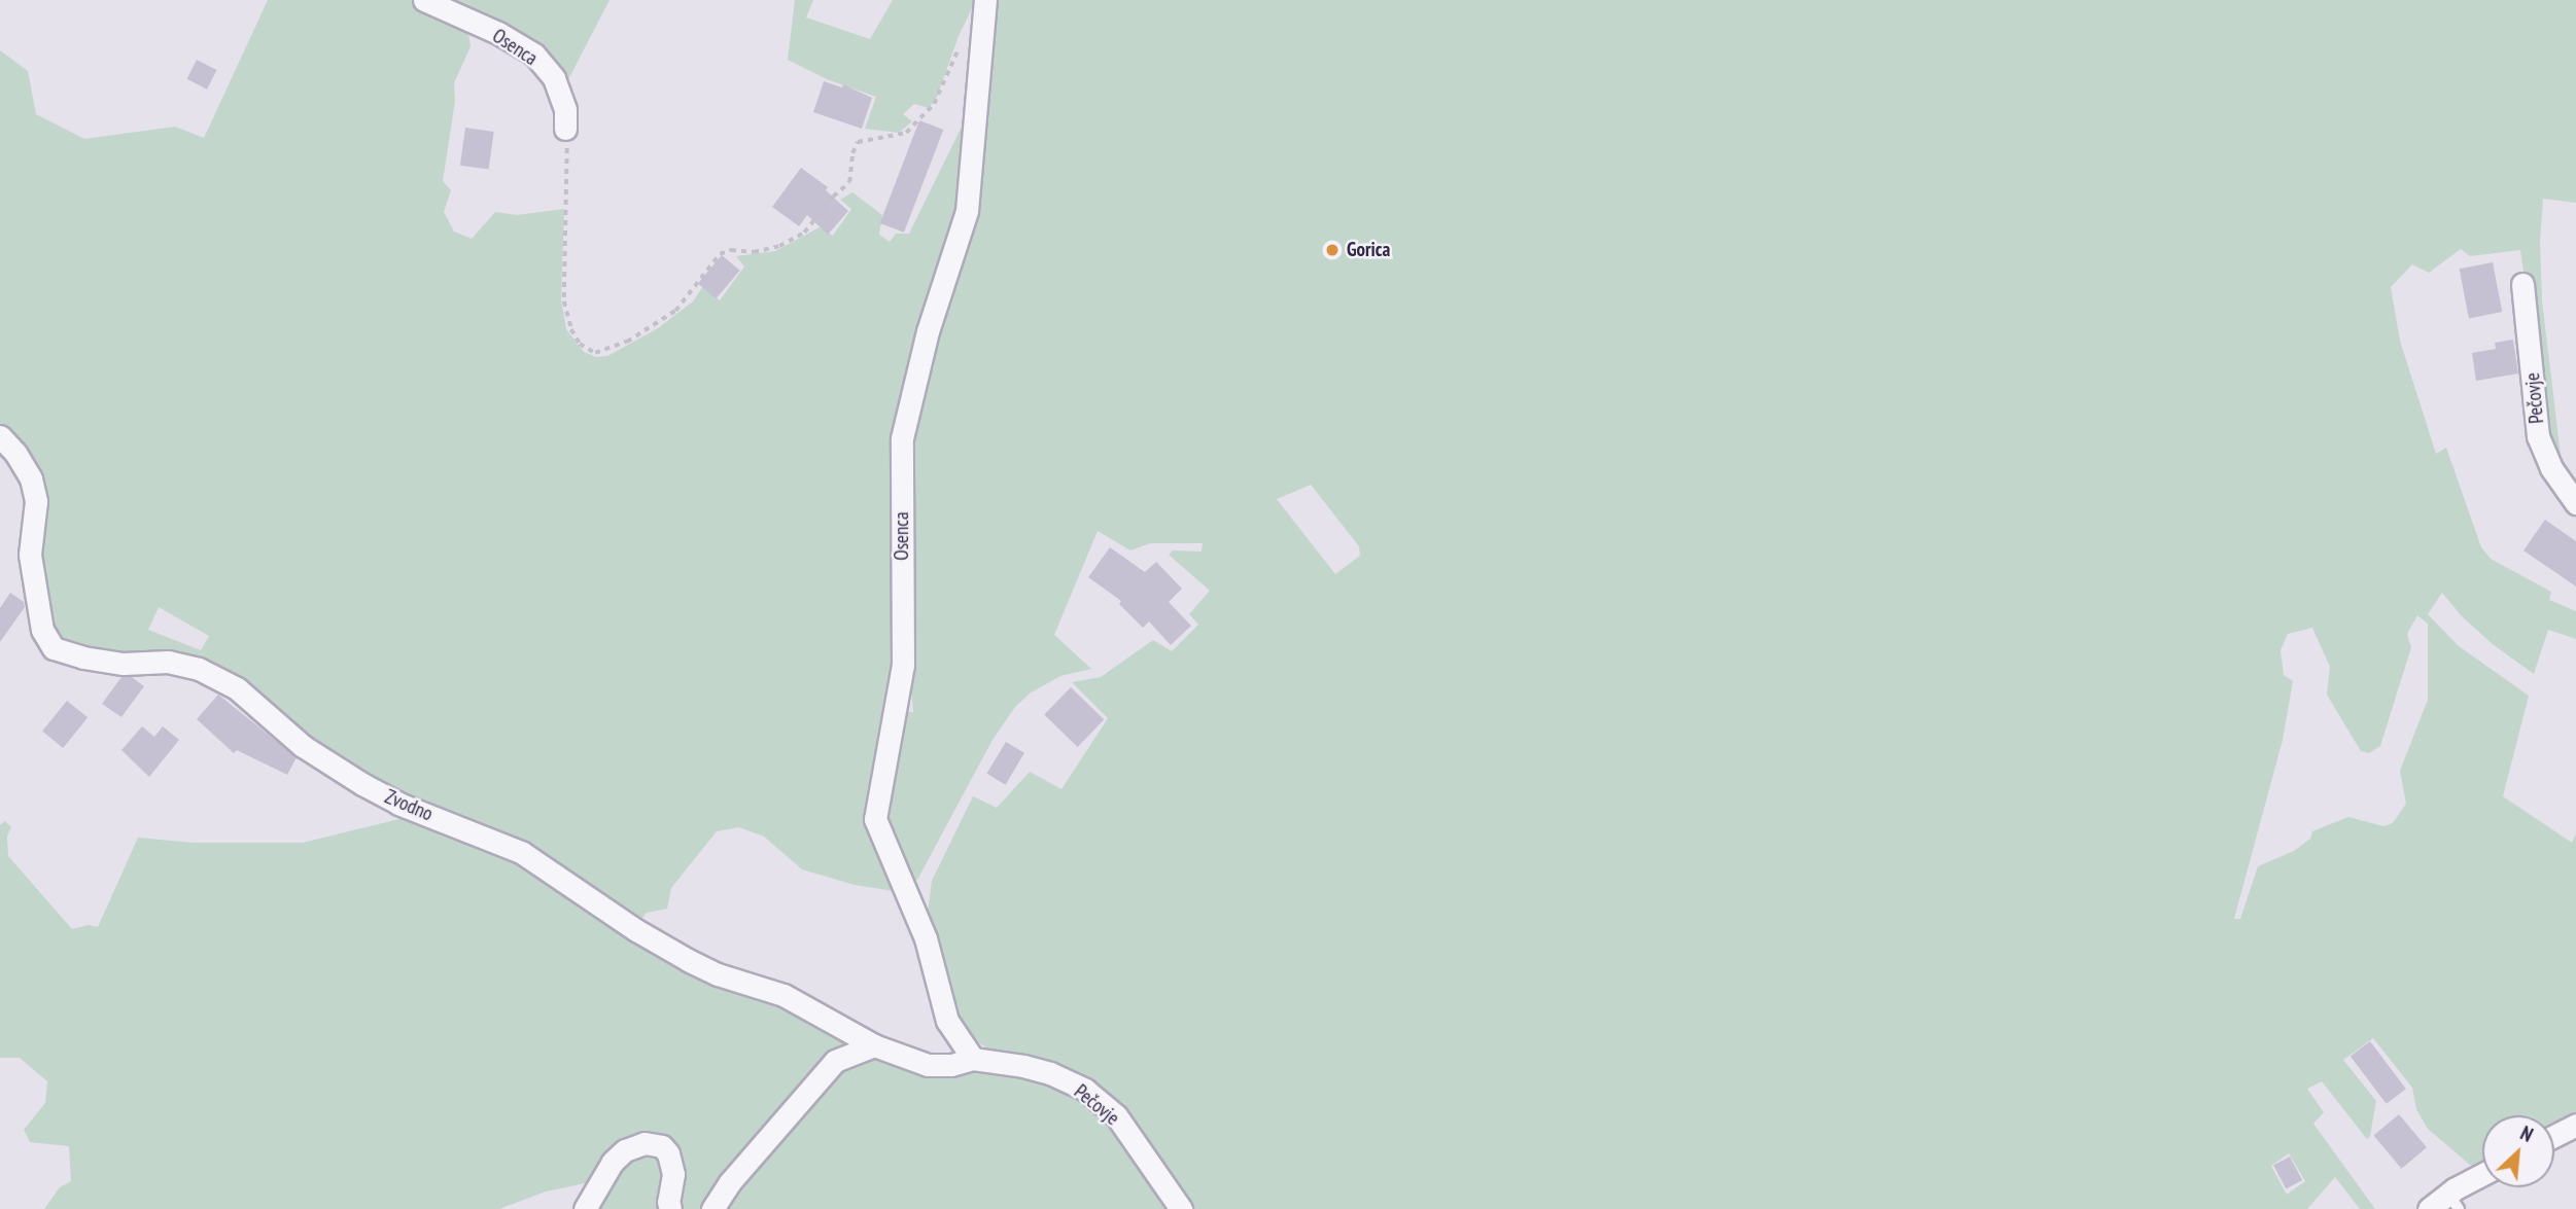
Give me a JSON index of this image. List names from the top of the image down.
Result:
{
  "streets": {
    "street": ["Osenca", "Pečovje", "Zvodno"]
  },
  "crossings": [
    ["Osenca", "Pečovje"],
    ["Osenca", "Zvodno"],
    ["Pečovje", "Zvodno"]
  ],
  "places": ["Gorica"],
  "north": "top right"
}
